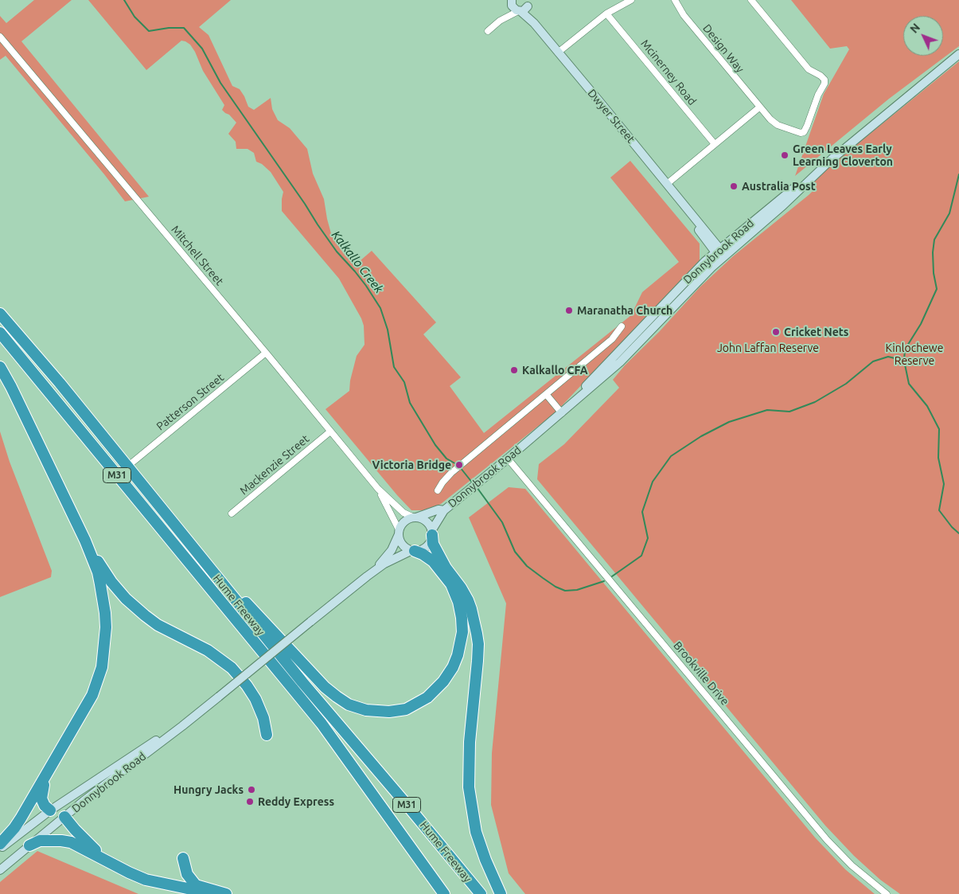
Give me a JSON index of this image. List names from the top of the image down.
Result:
{
  "streets": {
    "highway": ["M31", "Hume Freeway"],
    "main road": ["Dwyer Street", "Donnybrook Road"],
    "street": [
      "Design Way",
      "Mcinerney Road",
      "Mitchell Street",
      "Patterson Street",
      "Mackenzie Street",
      "Brookville Drive"
    ]
  },
  "crossings": [
    ["Dwyer Street", "Donnybrook Road"],
    ["Donnybrook Road", "Mitchell Street"],
    ["Donnybrook Road", "Brookville Drive"],
    ["Mitchell Street", "Patterson Street"],
    ["Mitchell Street", "Mackenzie Street"],
    ["Patterson Street", "Hume Freeway"]
  ],
  "water": ["Kalkallo Creek"],
  "parks": ["John Laffan Reserve", "Kinlochewe Reserve"],
  "places": [
    "Green Leaves Early Learning Cloverton",
    "Australia Post",
    "Maranatha Church",
    "Cricket Nets",
    "Kalkallo CFA",
    "Victoria Bridge",
    "Hungry Jacks",
    "Reddy Express"
  ],
  "north": "top left"
}
